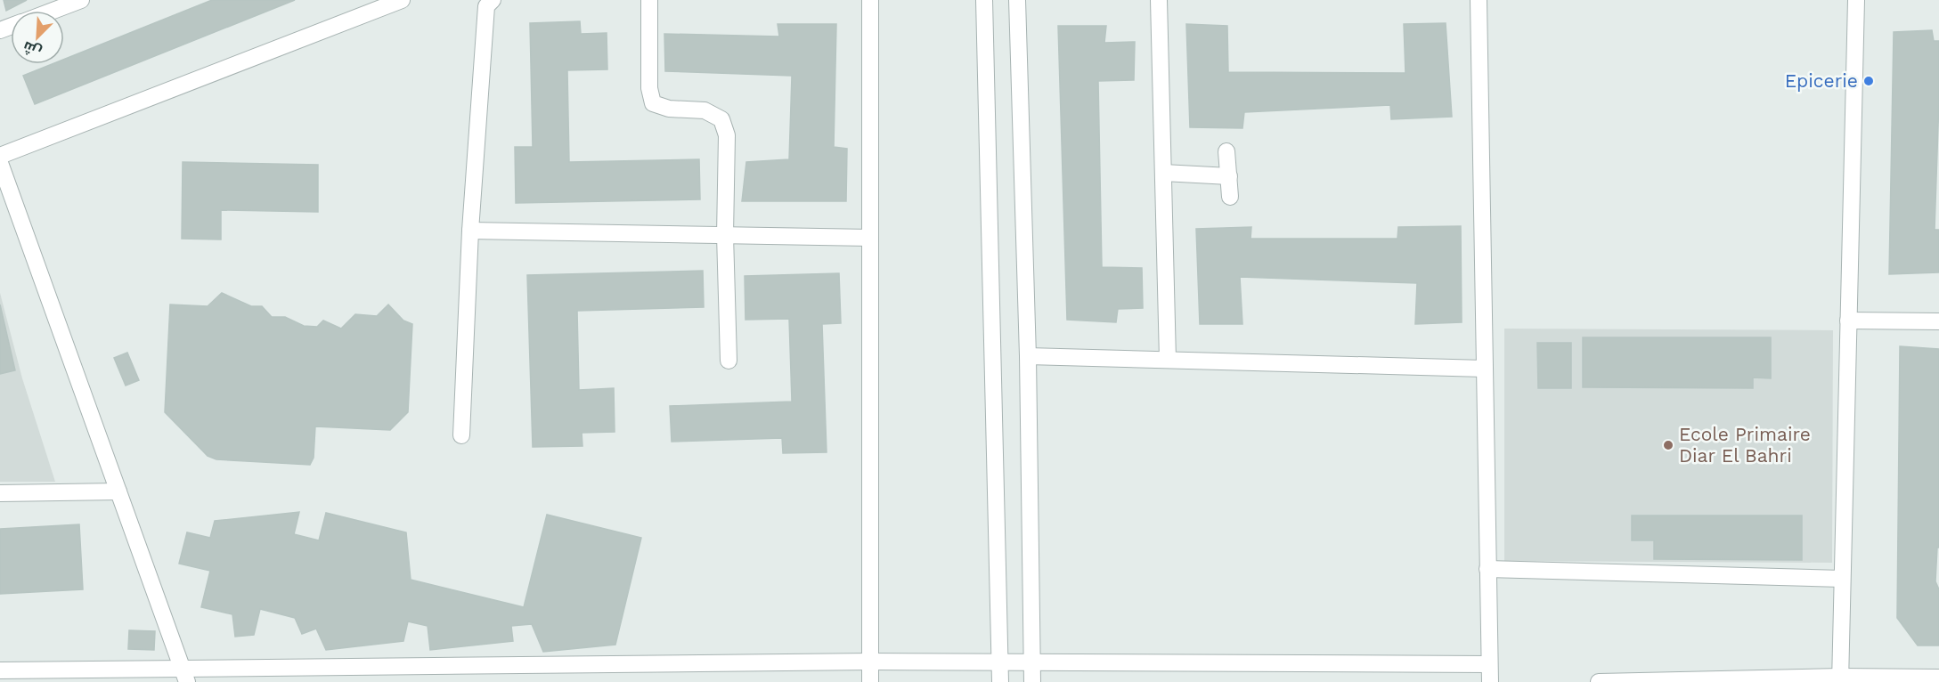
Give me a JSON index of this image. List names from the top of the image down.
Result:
{
  "places": ["Epicerie", "Ecole Primaire Diar El Bahri"],
  "north": "bottom left"
}
